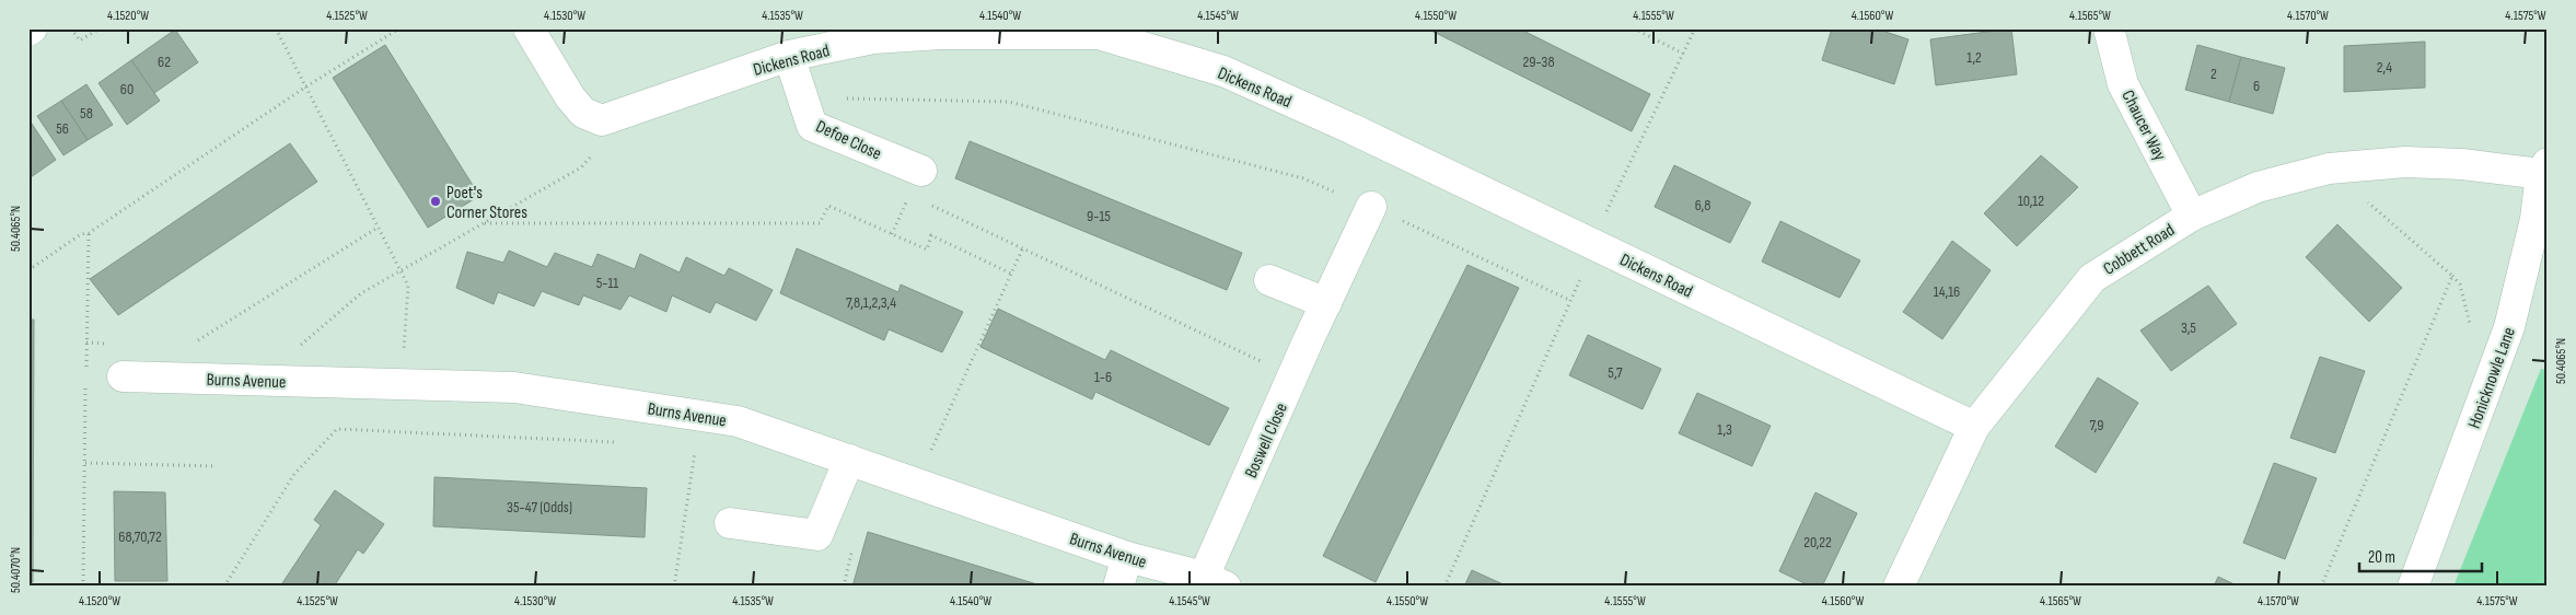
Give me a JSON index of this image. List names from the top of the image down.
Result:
{
  "streets": {
    "street": [
      "Dickens Road",
      "Chaucer Way",
      "Defoe Close",
      "Cobbett Road",
      "Honicknowle Lane",
      "Burns Avenue",
      "Boswell Close"
    ]
  },
  "crossings": [
    ["Dickens Road", "Defoe Close"],
    ["Dickens Road", "Cobbett Road"],
    ["Chaucer Way", "Cobbett Road"],
    ["Cobbett Road", "Honicknowle Lane"],
    ["Burns Avenue", "Boswell Close"]
  ],
  "places": ["Poet's Corner Stores"],
  "house_numbers": [
    "1,2",
    "62",
    "29-38",
    "2,4",
    "2",
    "6",
    "60",
    "58",
    "56",
    "10,12",
    "6,8",
    "9-15",
    "5-11",
    "14,16",
    "7,8,1,2,3,4",
    "3,5",
    "5,7",
    "1-6",
    "7,9",
    "1,3",
    "35-47 (Odds)",
    "68,70,72",
    "20,22"
  ],
  "scale_bar": "20 m",
  "coordinates": [
    "4.1520°W",
    "4.1525°W",
    "4.1530°W",
    "4.1535°W",
    "4.1540°W",
    "4.1545°W",
    "4.1550°W",
    "4.1555°W",
    "4.1560°W",
    "4.1565°W",
    "4.1570°W",
    "4.1575°W",
    "50.4065°N",
    "50.4070°N"
  ]
}
